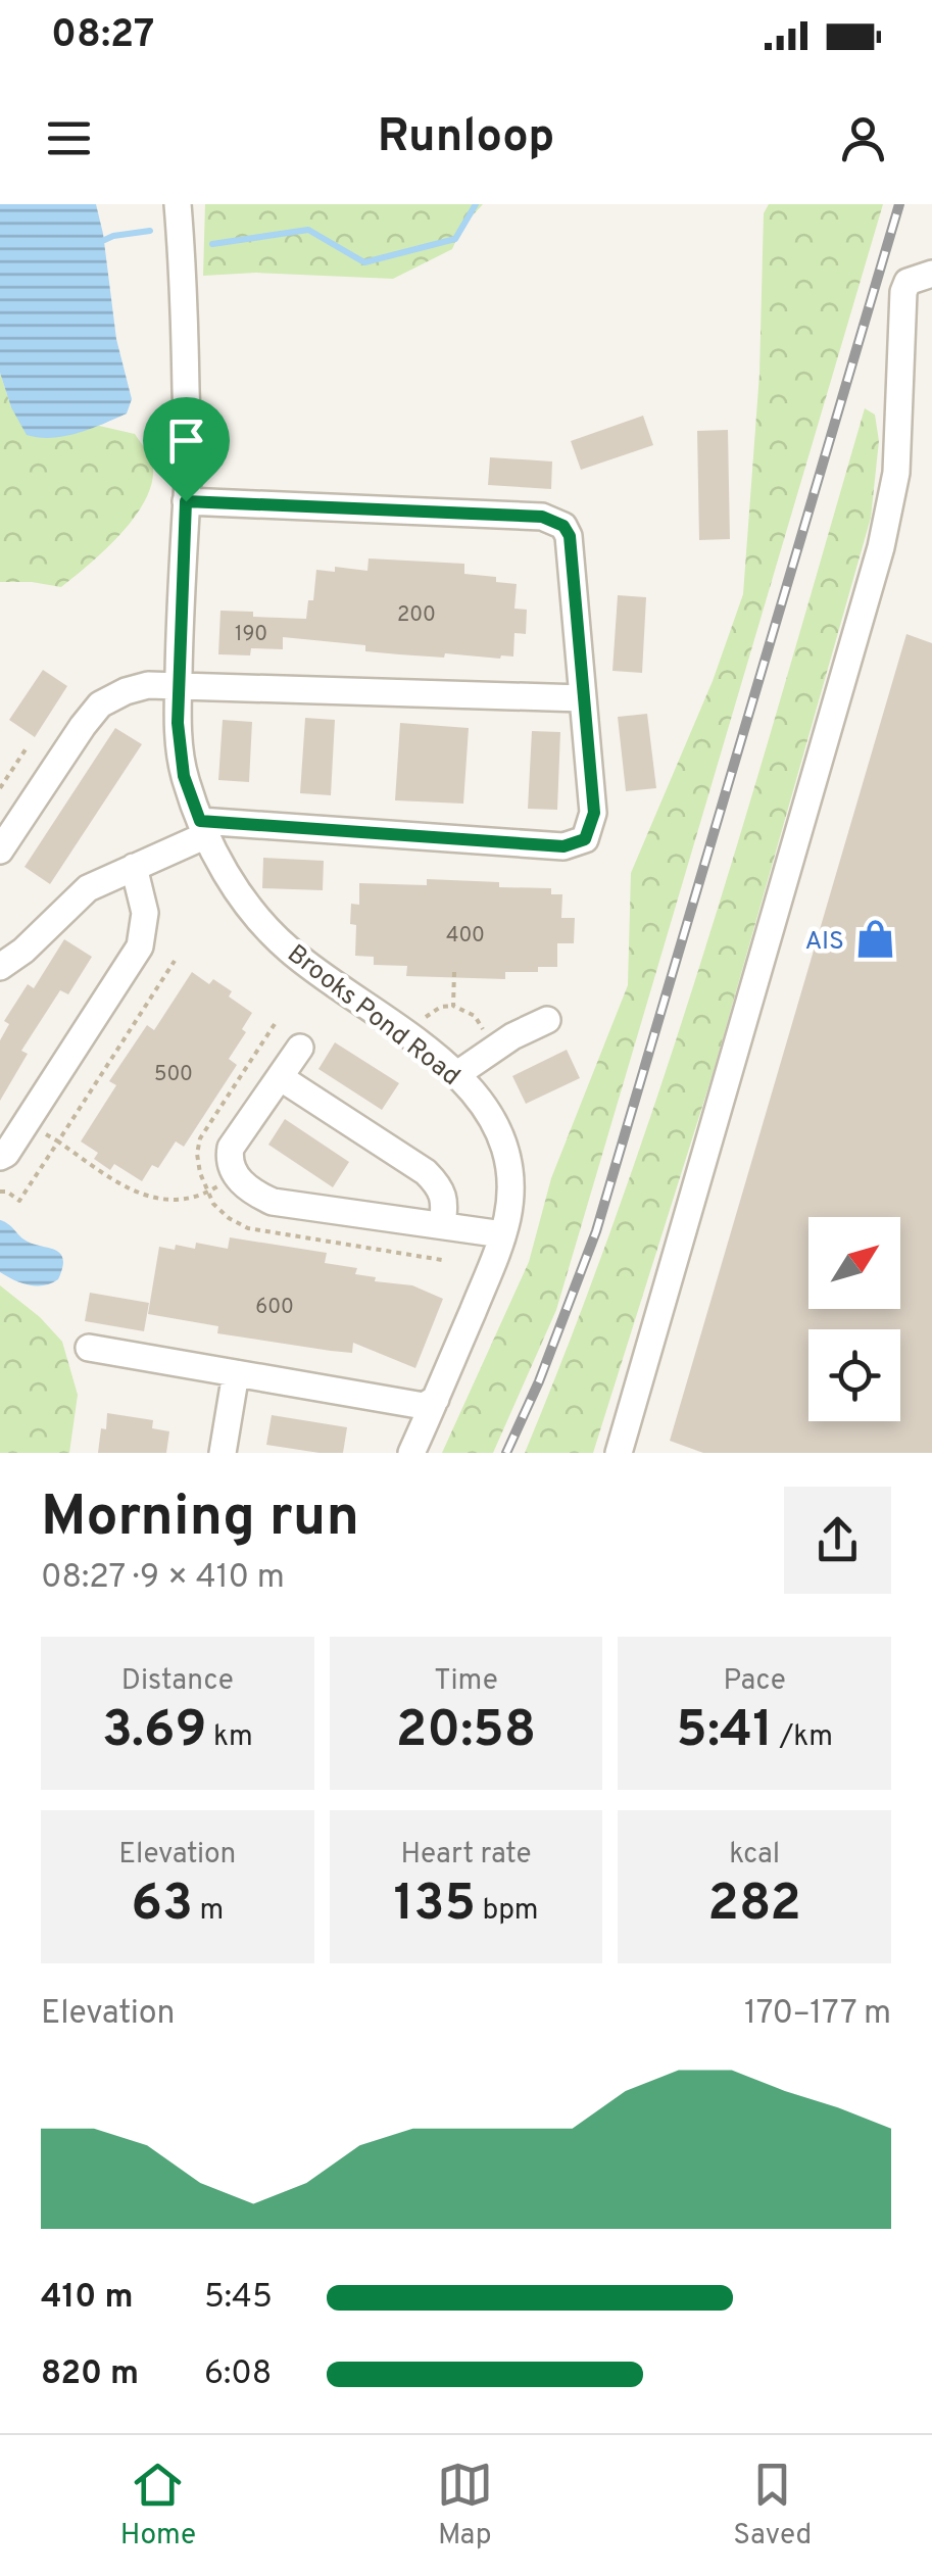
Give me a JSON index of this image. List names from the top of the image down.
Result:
{
  "streets": {
    "street": ["Brooks Pond Road"]
  },
  "places": {
    "shop": ["AIS"]
  },
  "house_numbers": [
    "200",
    "190",
    "400",
    "500",
    "600"
  ],
  "north": "top right",
  "page": {
    "status": "08:27",
    "header": "Runloop",
    "heading": ["Morning run", "08:27 · 9 × 410 m"],
    "stats": [
      ["Distance", "3.69 km"],
      ["Time", "20:58"],
      ["Pace", "5:41 /km"],
      ["Elevation", "63 m"],
      ["Heart rate", "135 bpm"],
      ["kcal", "282"]
    ],
    "chart": ["Elevation", "170–177 m"],
    "list": [
      {
        "name": "410 m",
        "note": "5:45"
      },
      {
        "name": "820 m",
        "note": "6:08"
      }
    ],
    "tabs": ["Home", "Map", "Saved"]
  }
}
